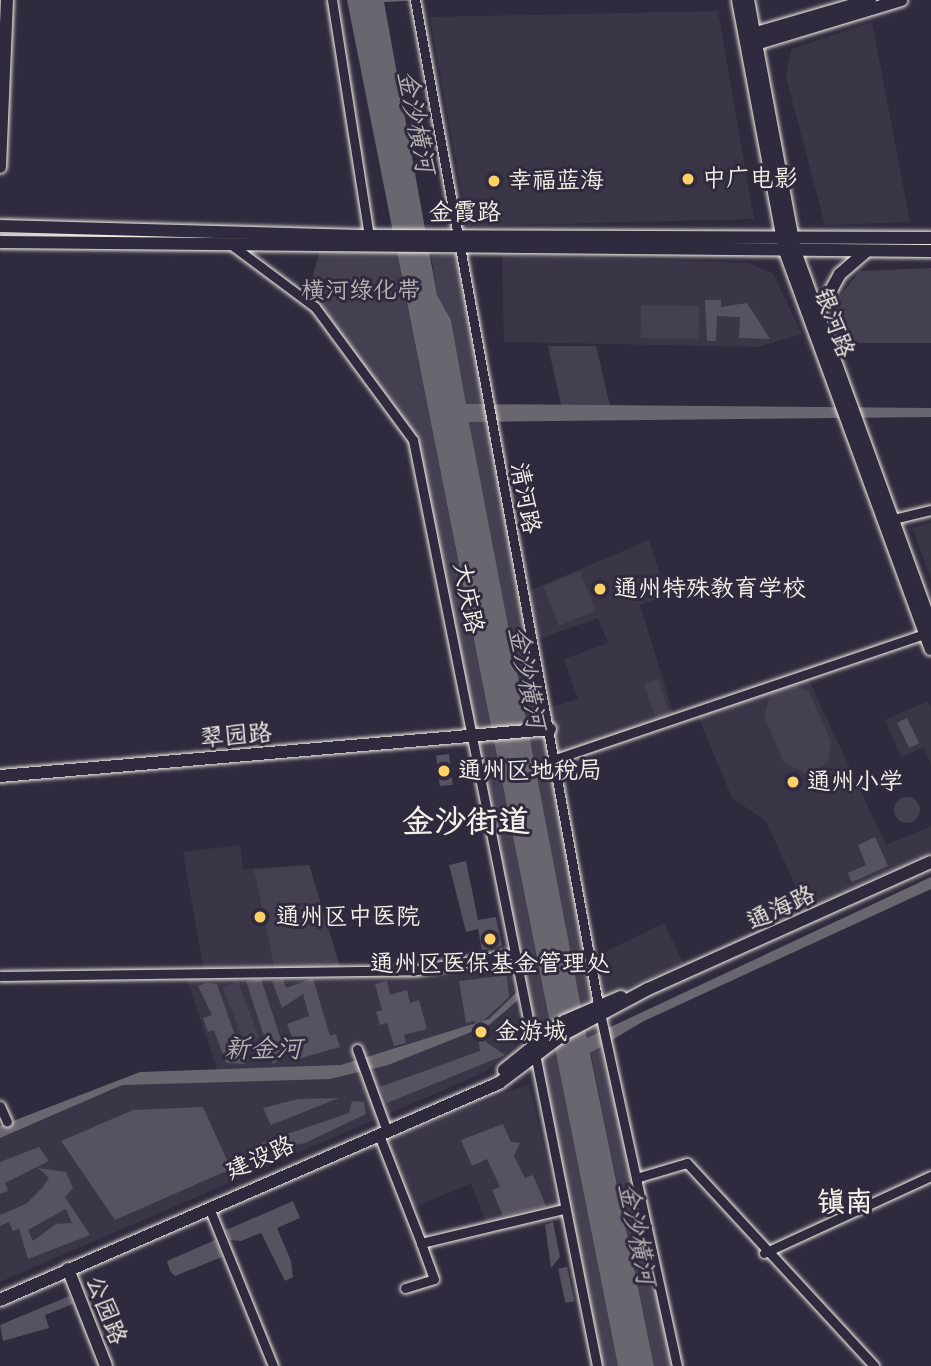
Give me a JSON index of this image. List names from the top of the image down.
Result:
{
  "streets": {
    "main road": [
      "金霞路",
      "银河路",
      "翠园路",
      "通海路",
      "建设路",
      "公园路"
    ],
    "street": ["清河路", "大庆路"]
  },
  "crossings": [
    ["金霞路", "银河路"],
    ["金霞路", "清河路"],
    ["金霞路", "大庆路"],
    ["清河路", "翠园路"],
    ["清河路", "通海路"],
    ["大庆路", "翠园路"],
    ["大庆路", "通海路"],
    ["大庆路", "建设路"],
    ["通海路", "建设路"],
    ["建设路", "公园路"]
  ],
  "districts": ["金沙街道", "镇南"],
  "water": ["金沙横河", "新金河"],
  "parks": ["横河绿化带"],
  "places": [
    "中广电影",
    "幸福蓝海",
    "通州特殊教育学校",
    "通州区地税局",
    "通州小学",
    "通州区中医院",
    "通州区医保基金管理处",
    "金游城"
  ]
}
